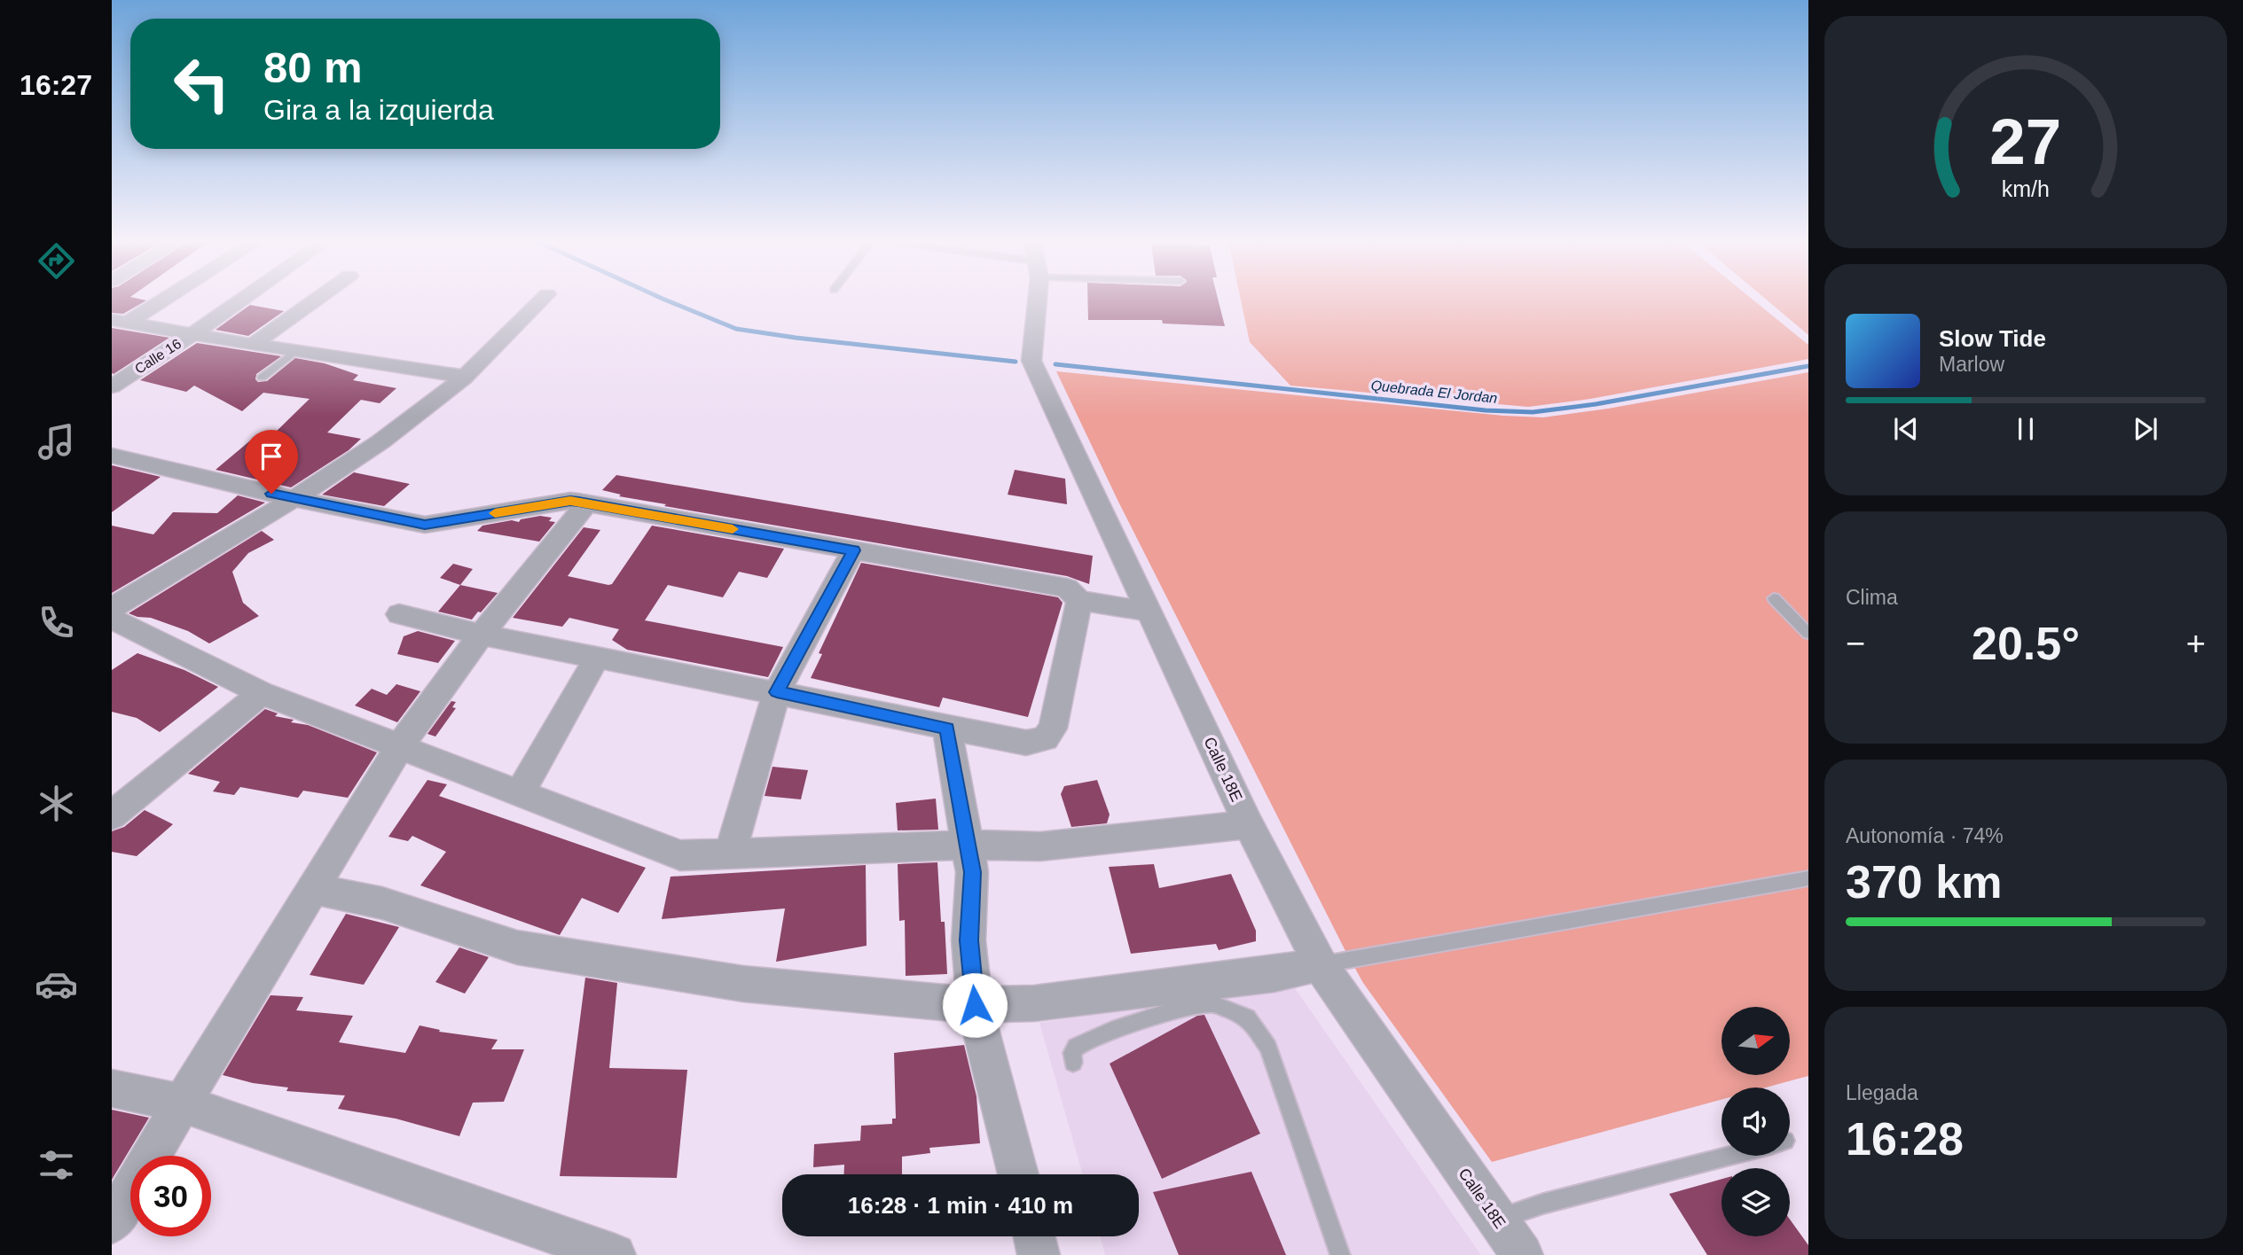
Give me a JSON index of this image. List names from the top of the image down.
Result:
{
  "streets": {
    "street": ["Calle 16", "Calle 18E"]
  },
  "water": ["Quebrada El Jordan"],
  "north": "right",
  "page": {
    "tabs": "16:27",
    "turn": ["80 m", "Gira a la izquierda"],
    "song": ["Slow Tide", "Marlow"],
    "tile": [
      "Clima",
      ["Autonomía · 74%", "370 km"],
      ["Llegada", "16:28"]
    ],
    "heat": ["−", "20.5°", "+"],
    "limit": "30",
    "trip": "16:28 · 1 min · 410 m",
    "gauge": ["27", "km/h"]
  }
}
